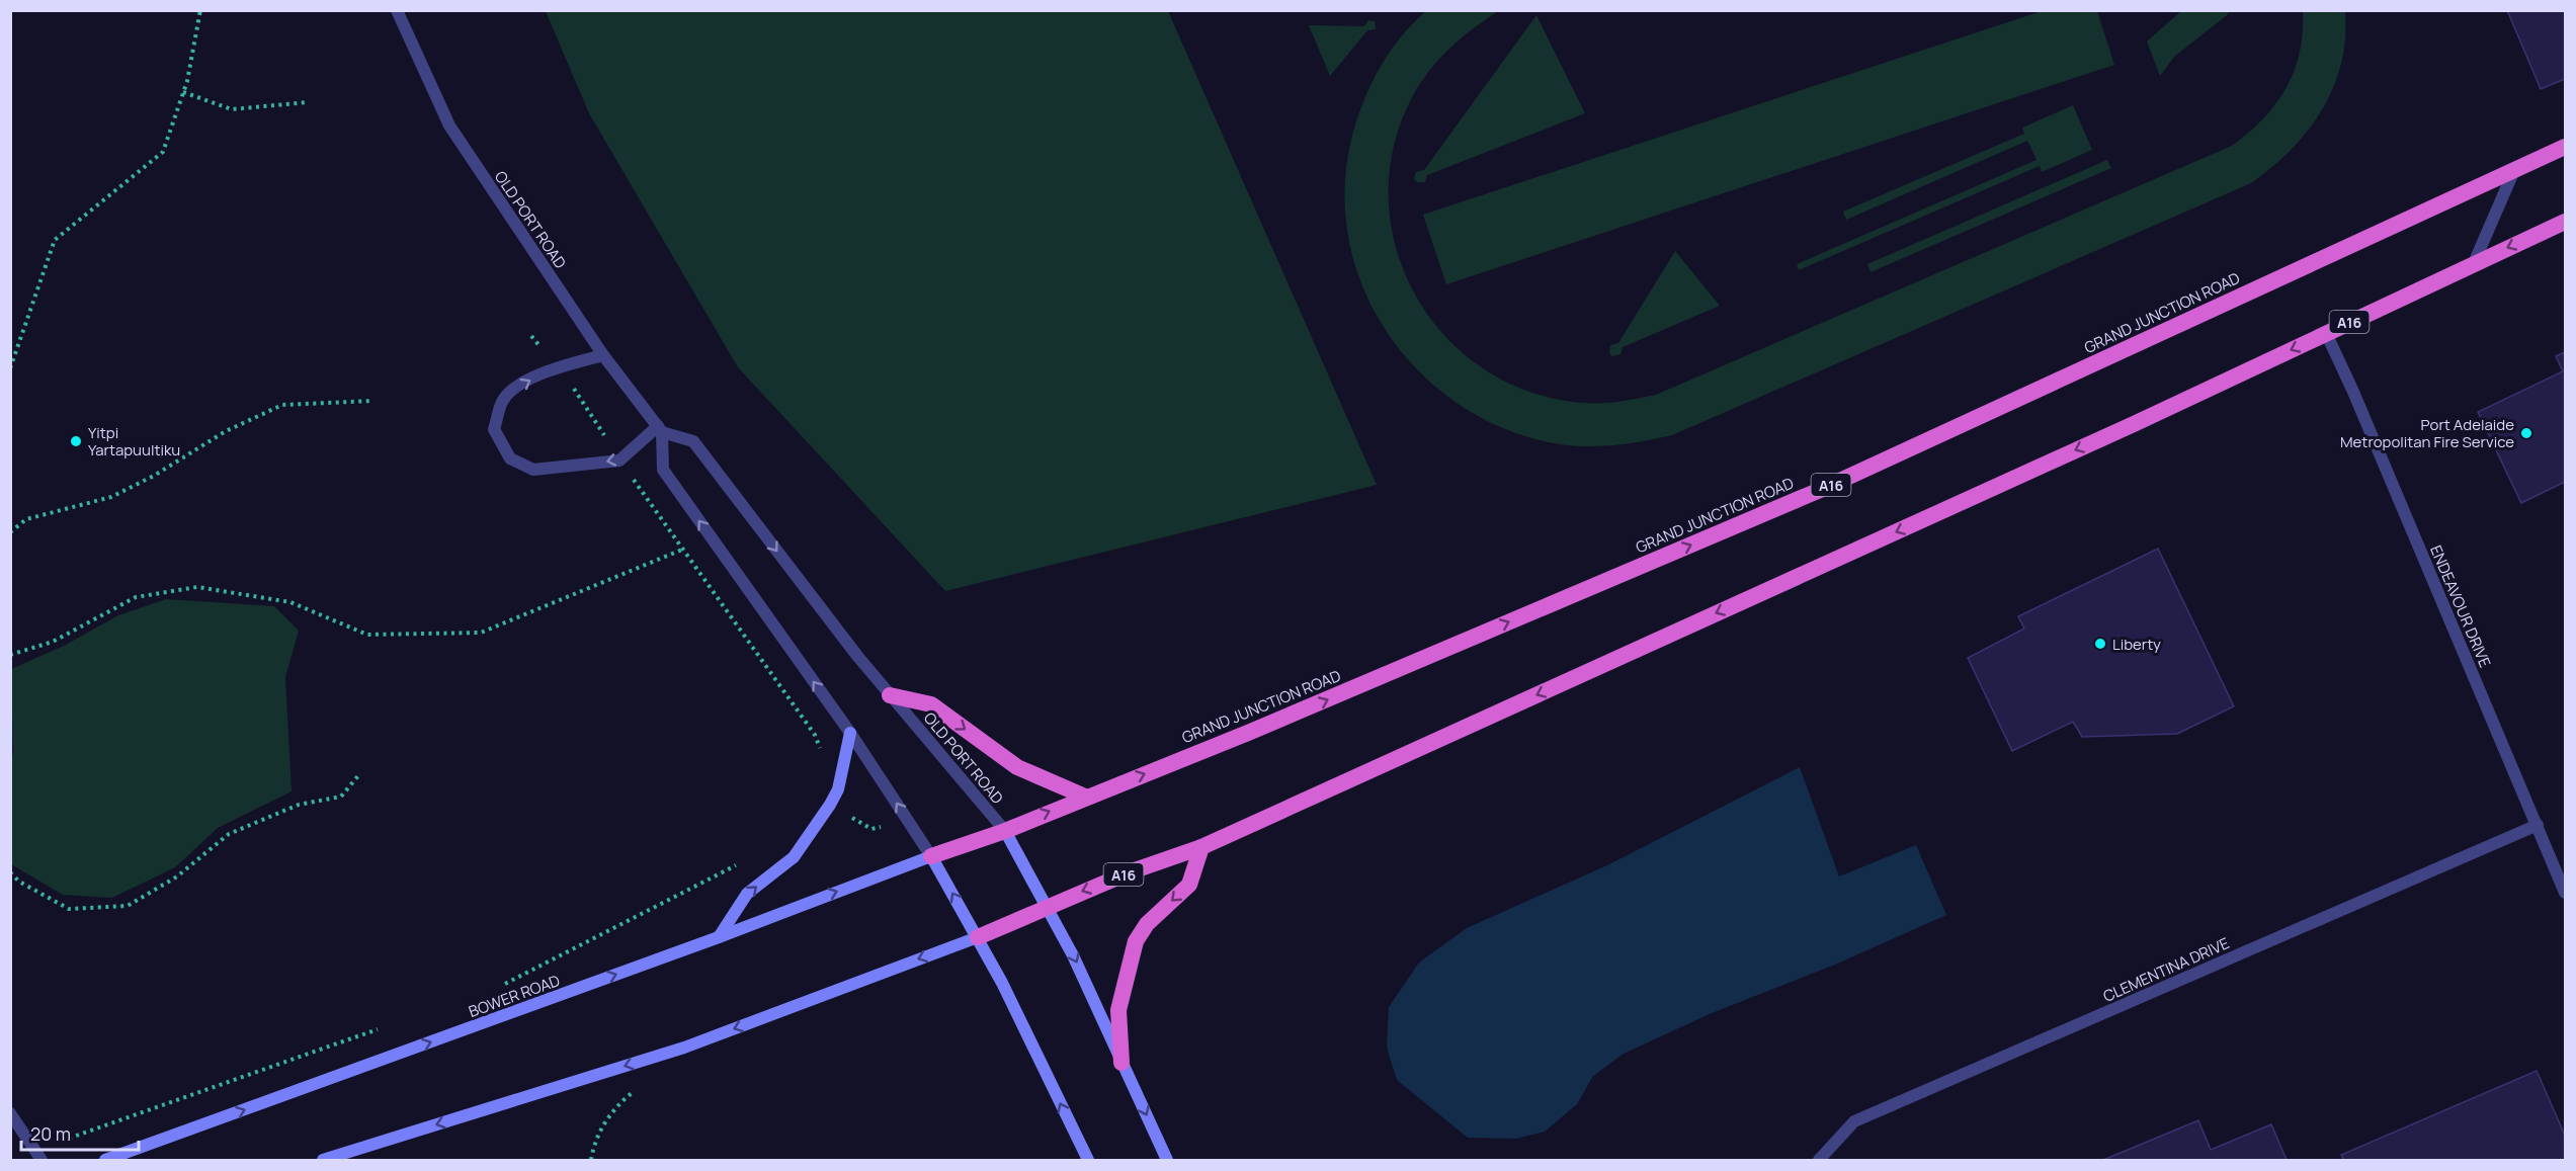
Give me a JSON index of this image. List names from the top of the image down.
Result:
{
  "streets": {
    "highway": ["GRAND JUNCTION ROAD", "A16"],
    "main road": ["OLD PORT ROAD", "BOWER ROAD"],
    "street": ["ENDEAVOUR DRIVE", "CLEMENTINA DRIVE"]
  },
  "crossings": [
    ["OLD PORT ROAD", "GRAND JUNCTION ROAD"],
    ["OLD PORT ROAD", "A16"],
    ["GRAND JUNCTION ROAD", "BOWER ROAD"],
    ["A16", "ENDEAVOUR DRIVE"],
    ["ENDEAVOUR DRIVE", "CLEMENTINA DRIVE"]
  ],
  "places": ["Port Adelaide Metropolitan Fire Service", "Yitpi Yartapuultiku", "Liberty"],
  "scale_bar": "20 m"
}
